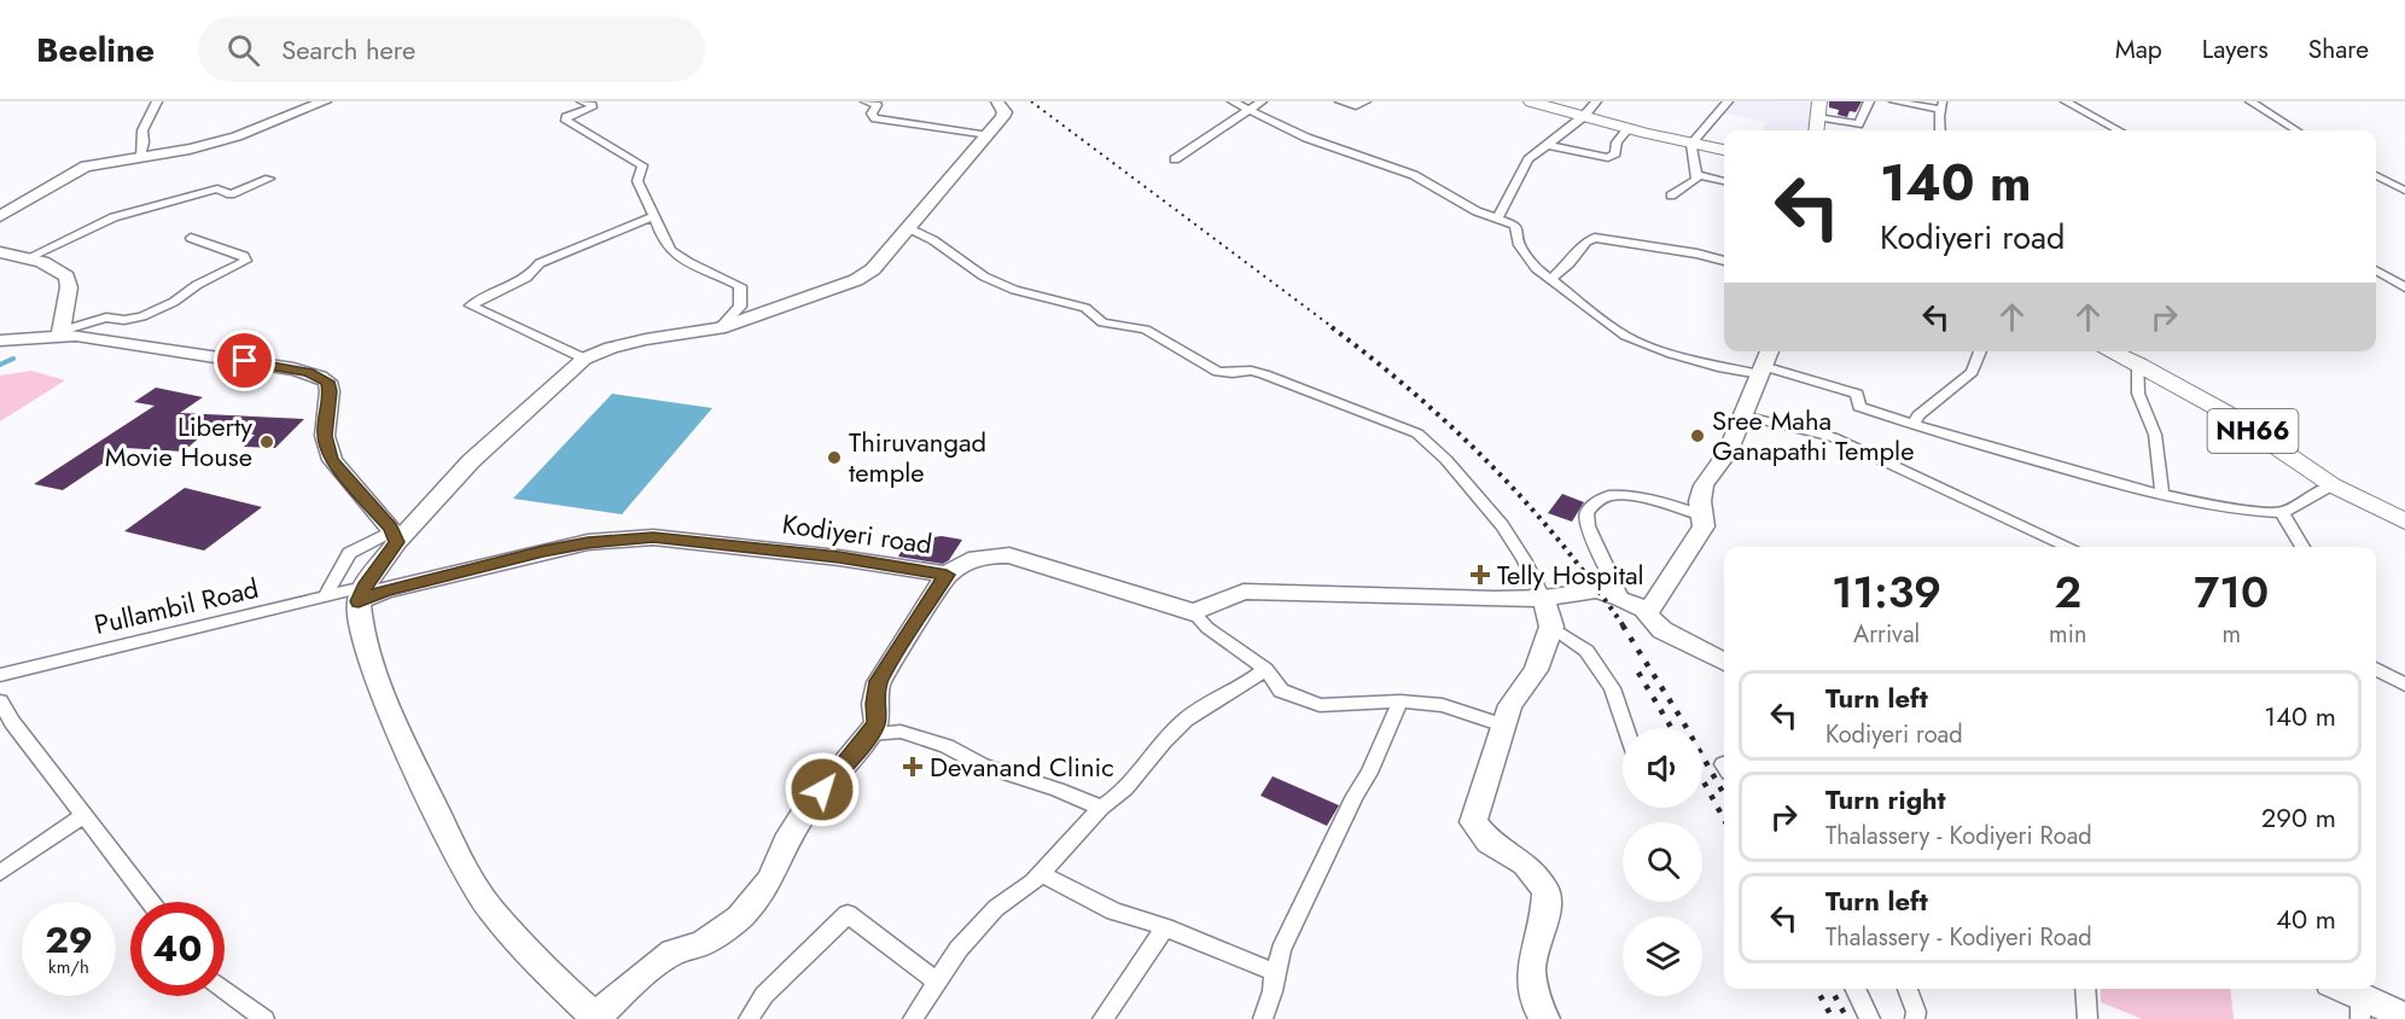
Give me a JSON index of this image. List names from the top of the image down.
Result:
{
  "streets": {
    "main road": ["NH66"],
    "street": ["Kodiyeri road", "Pullambil Road"]
  },
  "crossings": [
    ["Kodiyeri road", "Pullambil Road"]
  ],
  "places": {
    "other": ["Sree Maha Ganapathi Temple", "Liberty Movie House", "Thiruvangad temple"],
    "health": ["Telly Hospital", "Devanand Clinic"]
  },
  "page": {
    "header": "Beeline",
    "search": "Search here",
    "nav": ["Map", "Layers", "Share"],
    "turn": ["140 m", "Kodiyeri road"],
    "eta": [
      "11:39",
      "Arrival",
      "2",
      "min",
      "710",
      "m"
    ],
    "list": [
      {
        "name": "Turn left",
        "note": "Kodiyeri road",
        "value": "140 m"
      },
      {
        "name": "Turn right",
        "note": "Thalassery - Kodiyeri Road",
        "value": "290 m"
      },
      {
        "name": "Turn left",
        "note": "Thalassery - Kodiyeri Road",
        "value": "40 m"
      }
    ],
    "speed": "29 km/h",
    "limit": "40"
  }
}
